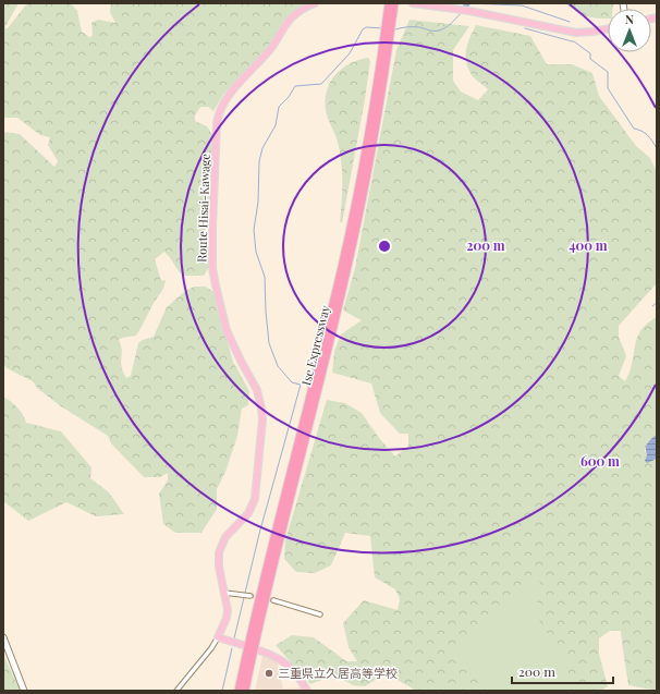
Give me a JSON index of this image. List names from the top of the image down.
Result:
{
  "streets": {
    "highway": ["Ise Expressway"],
    "main road": ["Route Hisai-Kawage"]
  },
  "places": ["三重県立久居高等学校"],
  "scale_bar": "200 m",
  "north": "top",
  "rings": ["200 m", "400 m", "600 m"]
}
